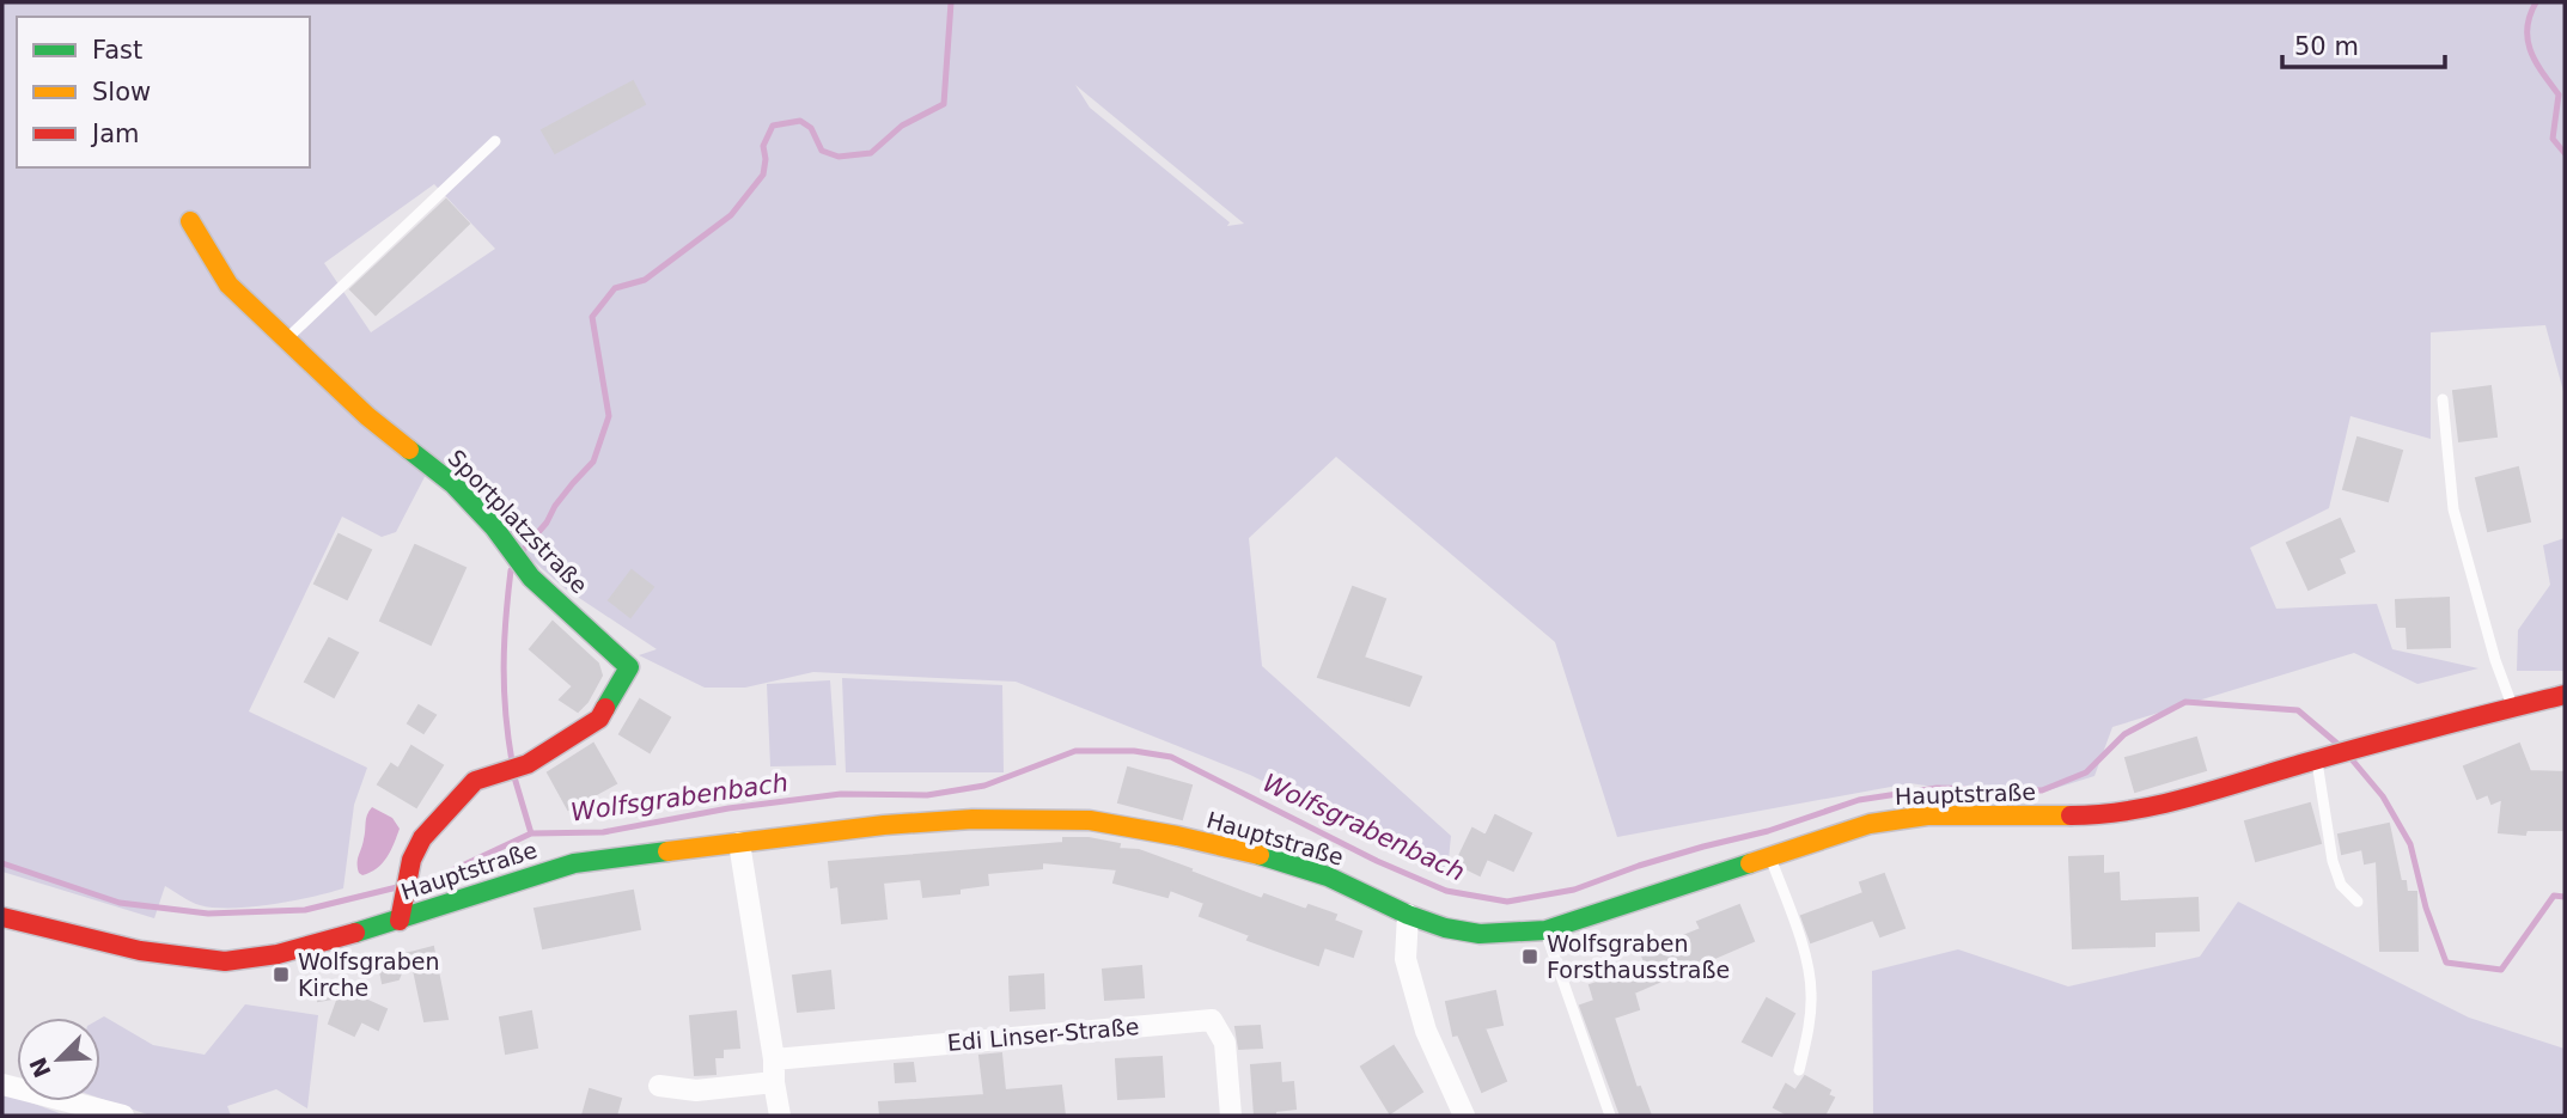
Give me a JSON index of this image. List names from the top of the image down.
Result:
{
  "streets": {
    "main road": ["Sportplatzstraße", "Hauptstraße"],
    "street": ["Edi Linser-Straße"]
  },
  "crossings": [
    ["Sportplatzstraße", "Hauptstraße"]
  ],
  "water": ["Wolfsgrabenbach"],
  "places": {
    "transit": ["Wolfsgraben Forsthausstraße", "Wolfsgraben Kirche"]
  },
  "legend": ["Fast", "Slow", "Jam"],
  "scale_bar": "50 m",
  "north": "bottom left"
}
